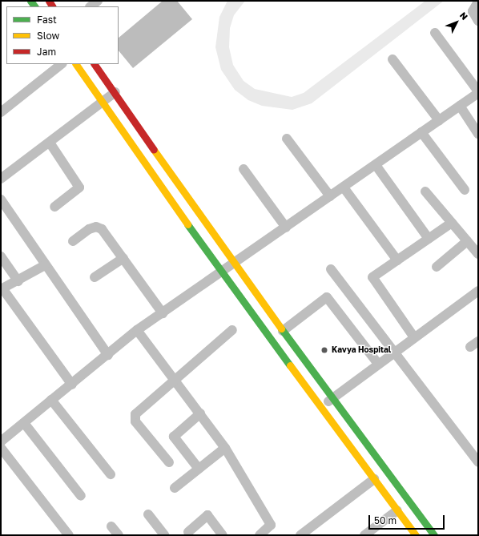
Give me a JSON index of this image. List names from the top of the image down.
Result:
{
  "places": ["Kavya Hospital"],
  "legend": ["Fast", "Slow", "Jam"],
  "scale_bar": "50 m",
  "north": "top right"
}
